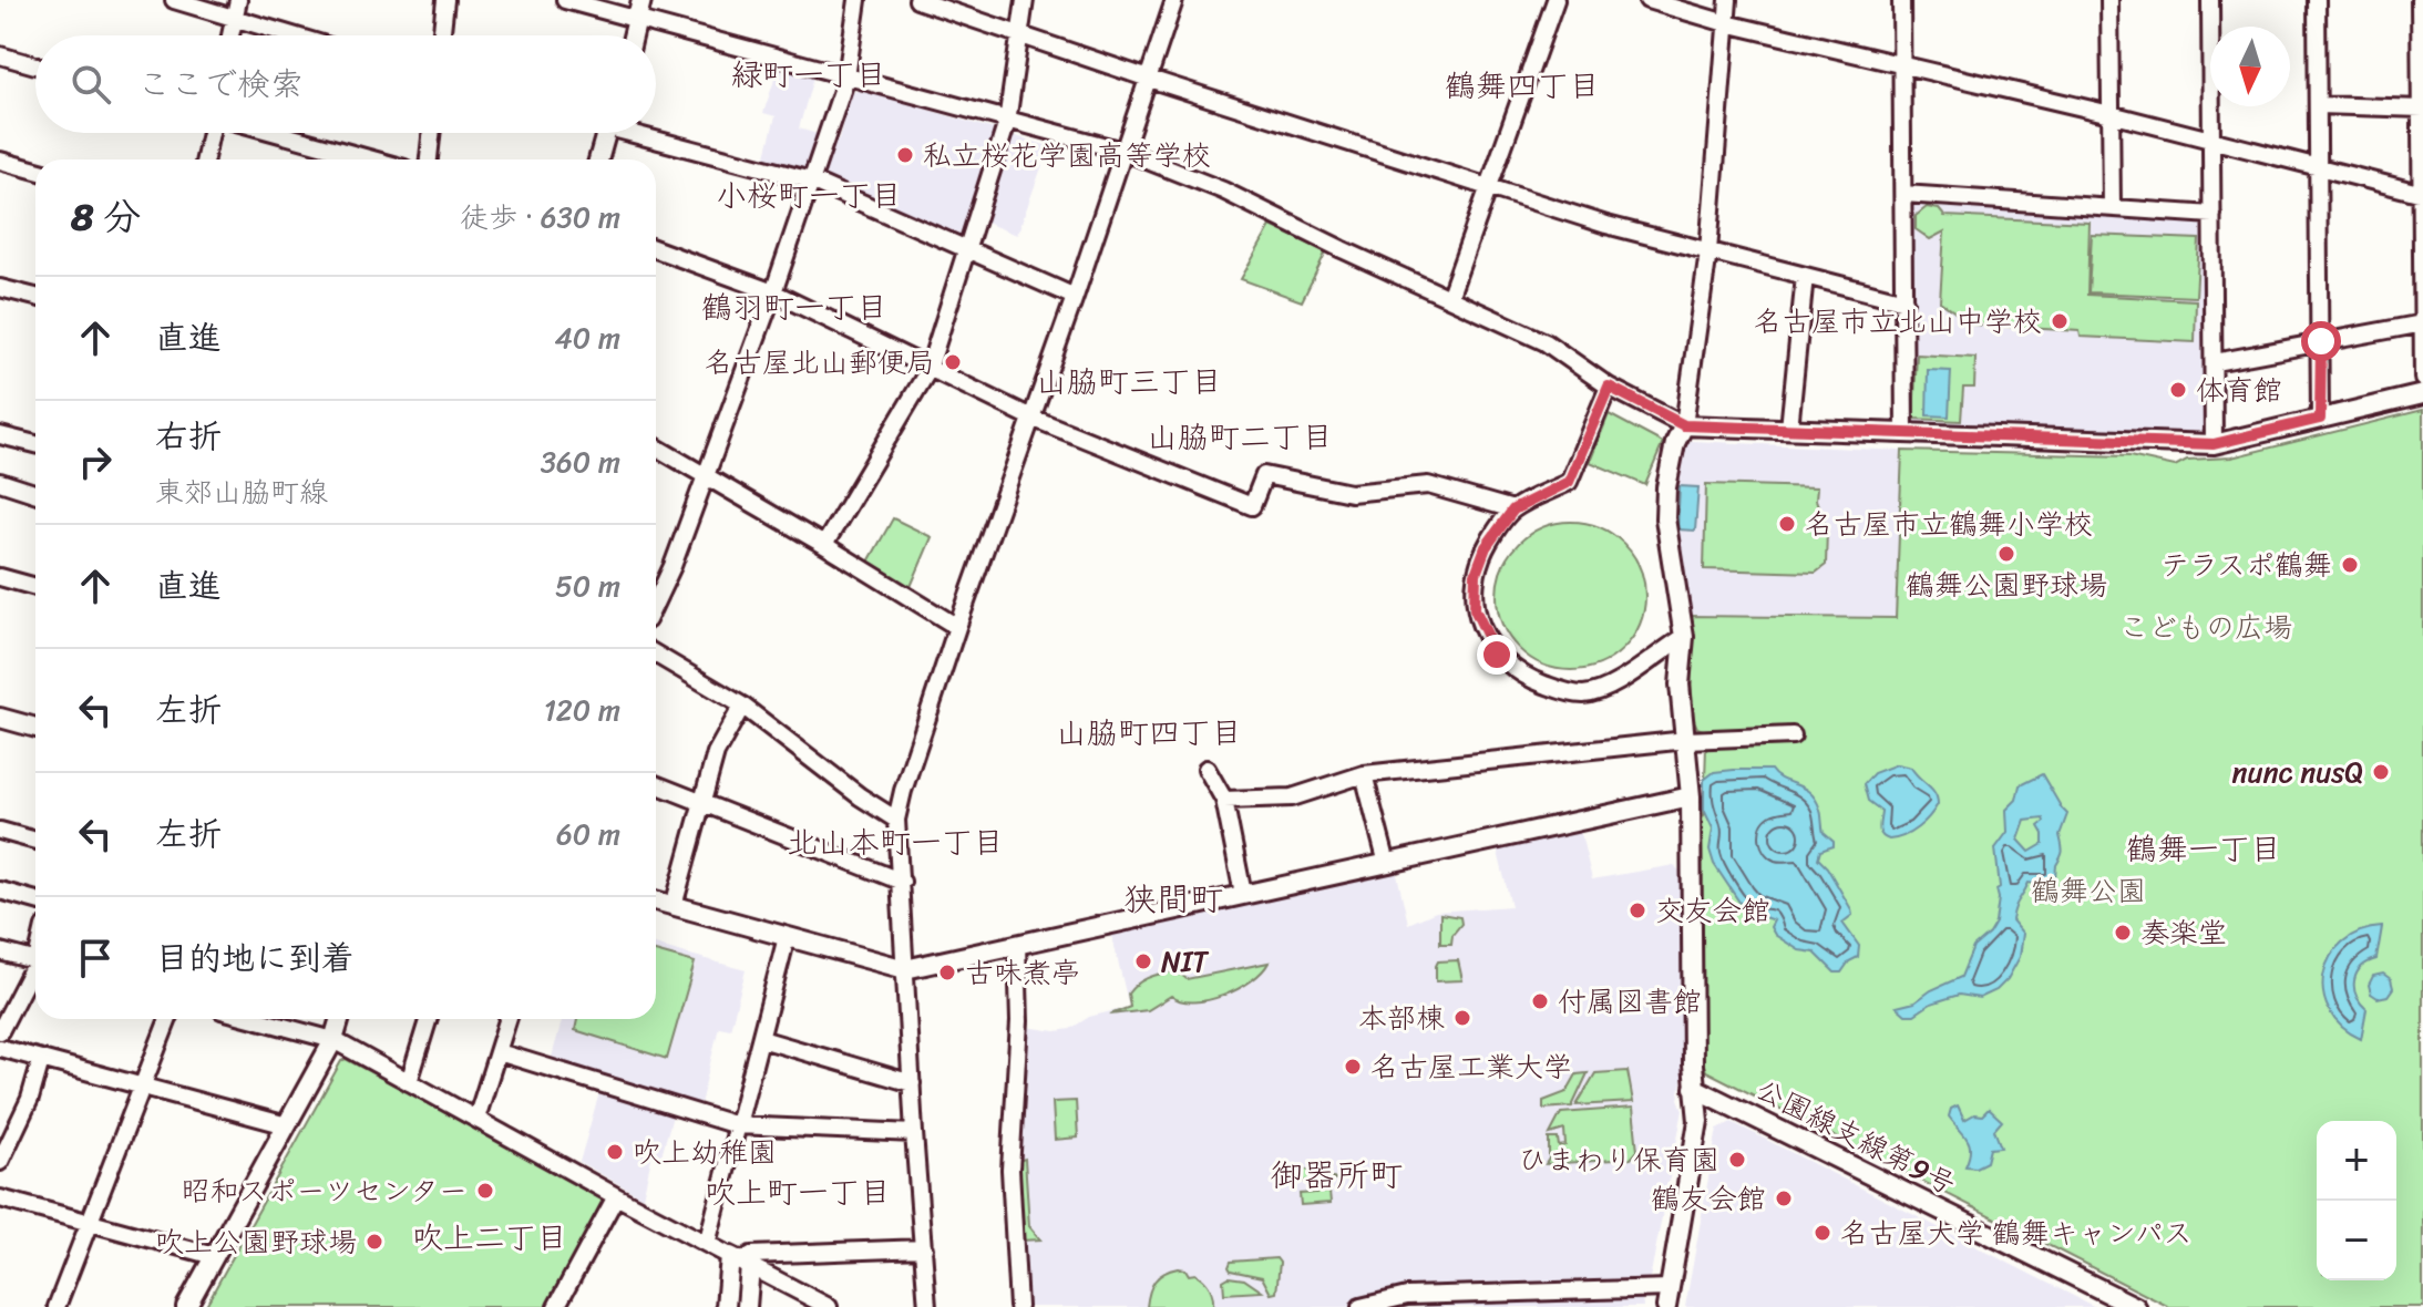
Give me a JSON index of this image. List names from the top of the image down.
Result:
{
  "streets": {
    "street": ["公園線支線第9号"]
  },
  "districts": [
    "緑町一丁目",
    "鶴舞四丁目",
    "小桜町一丁目",
    "鶴羽町一丁目",
    "山脇町三丁目",
    "山脇町二丁目",
    "山脇町四丁目",
    "北山本町一丁目",
    "鶴舞一丁目",
    "狭間町",
    "御器所町",
    "吹上町一丁目",
    "吹上二丁目"
  ],
  "parks": ["こどもの広場", "鶴舞公園"],
  "places": [
    "私立桜花学園高等学校",
    "名古屋市立北山中学校",
    "名古屋北山郵便局",
    "体育館",
    "名古屋市立鶴舞小学校",
    "鶴舞公園野球場",
    "テラスポ鶴舞",
    "nunc nusQ",
    "交友会館",
    "奏楽堂",
    "NIT",
    "古味煮亭",
    "付属図書館",
    "本部棟",
    "名古屋工業大学",
    "吹上幼稚園",
    "ひまわり保育園",
    "昭和スポーツセンター",
    "鶴友会館",
    "名古屋大学 鶴舞キャンパス",
    "吹上公園野球場"
  ],
  "north": "bottom",
  "page": {
    "search": "ここで検索",
    "heading": ["8 分", "徒歩 · 630 m"],
    "list": [
      ["直進", "40 m"],
      ["右折", "東郊山脇町線", "360 m"],
      ["直進", "50 m"],
      ["左折", "120 m"],
      ["左折", "60 m"],
      "目的地に到着"
    ],
    "map_buttons": ["+", "−"]
  }
}
